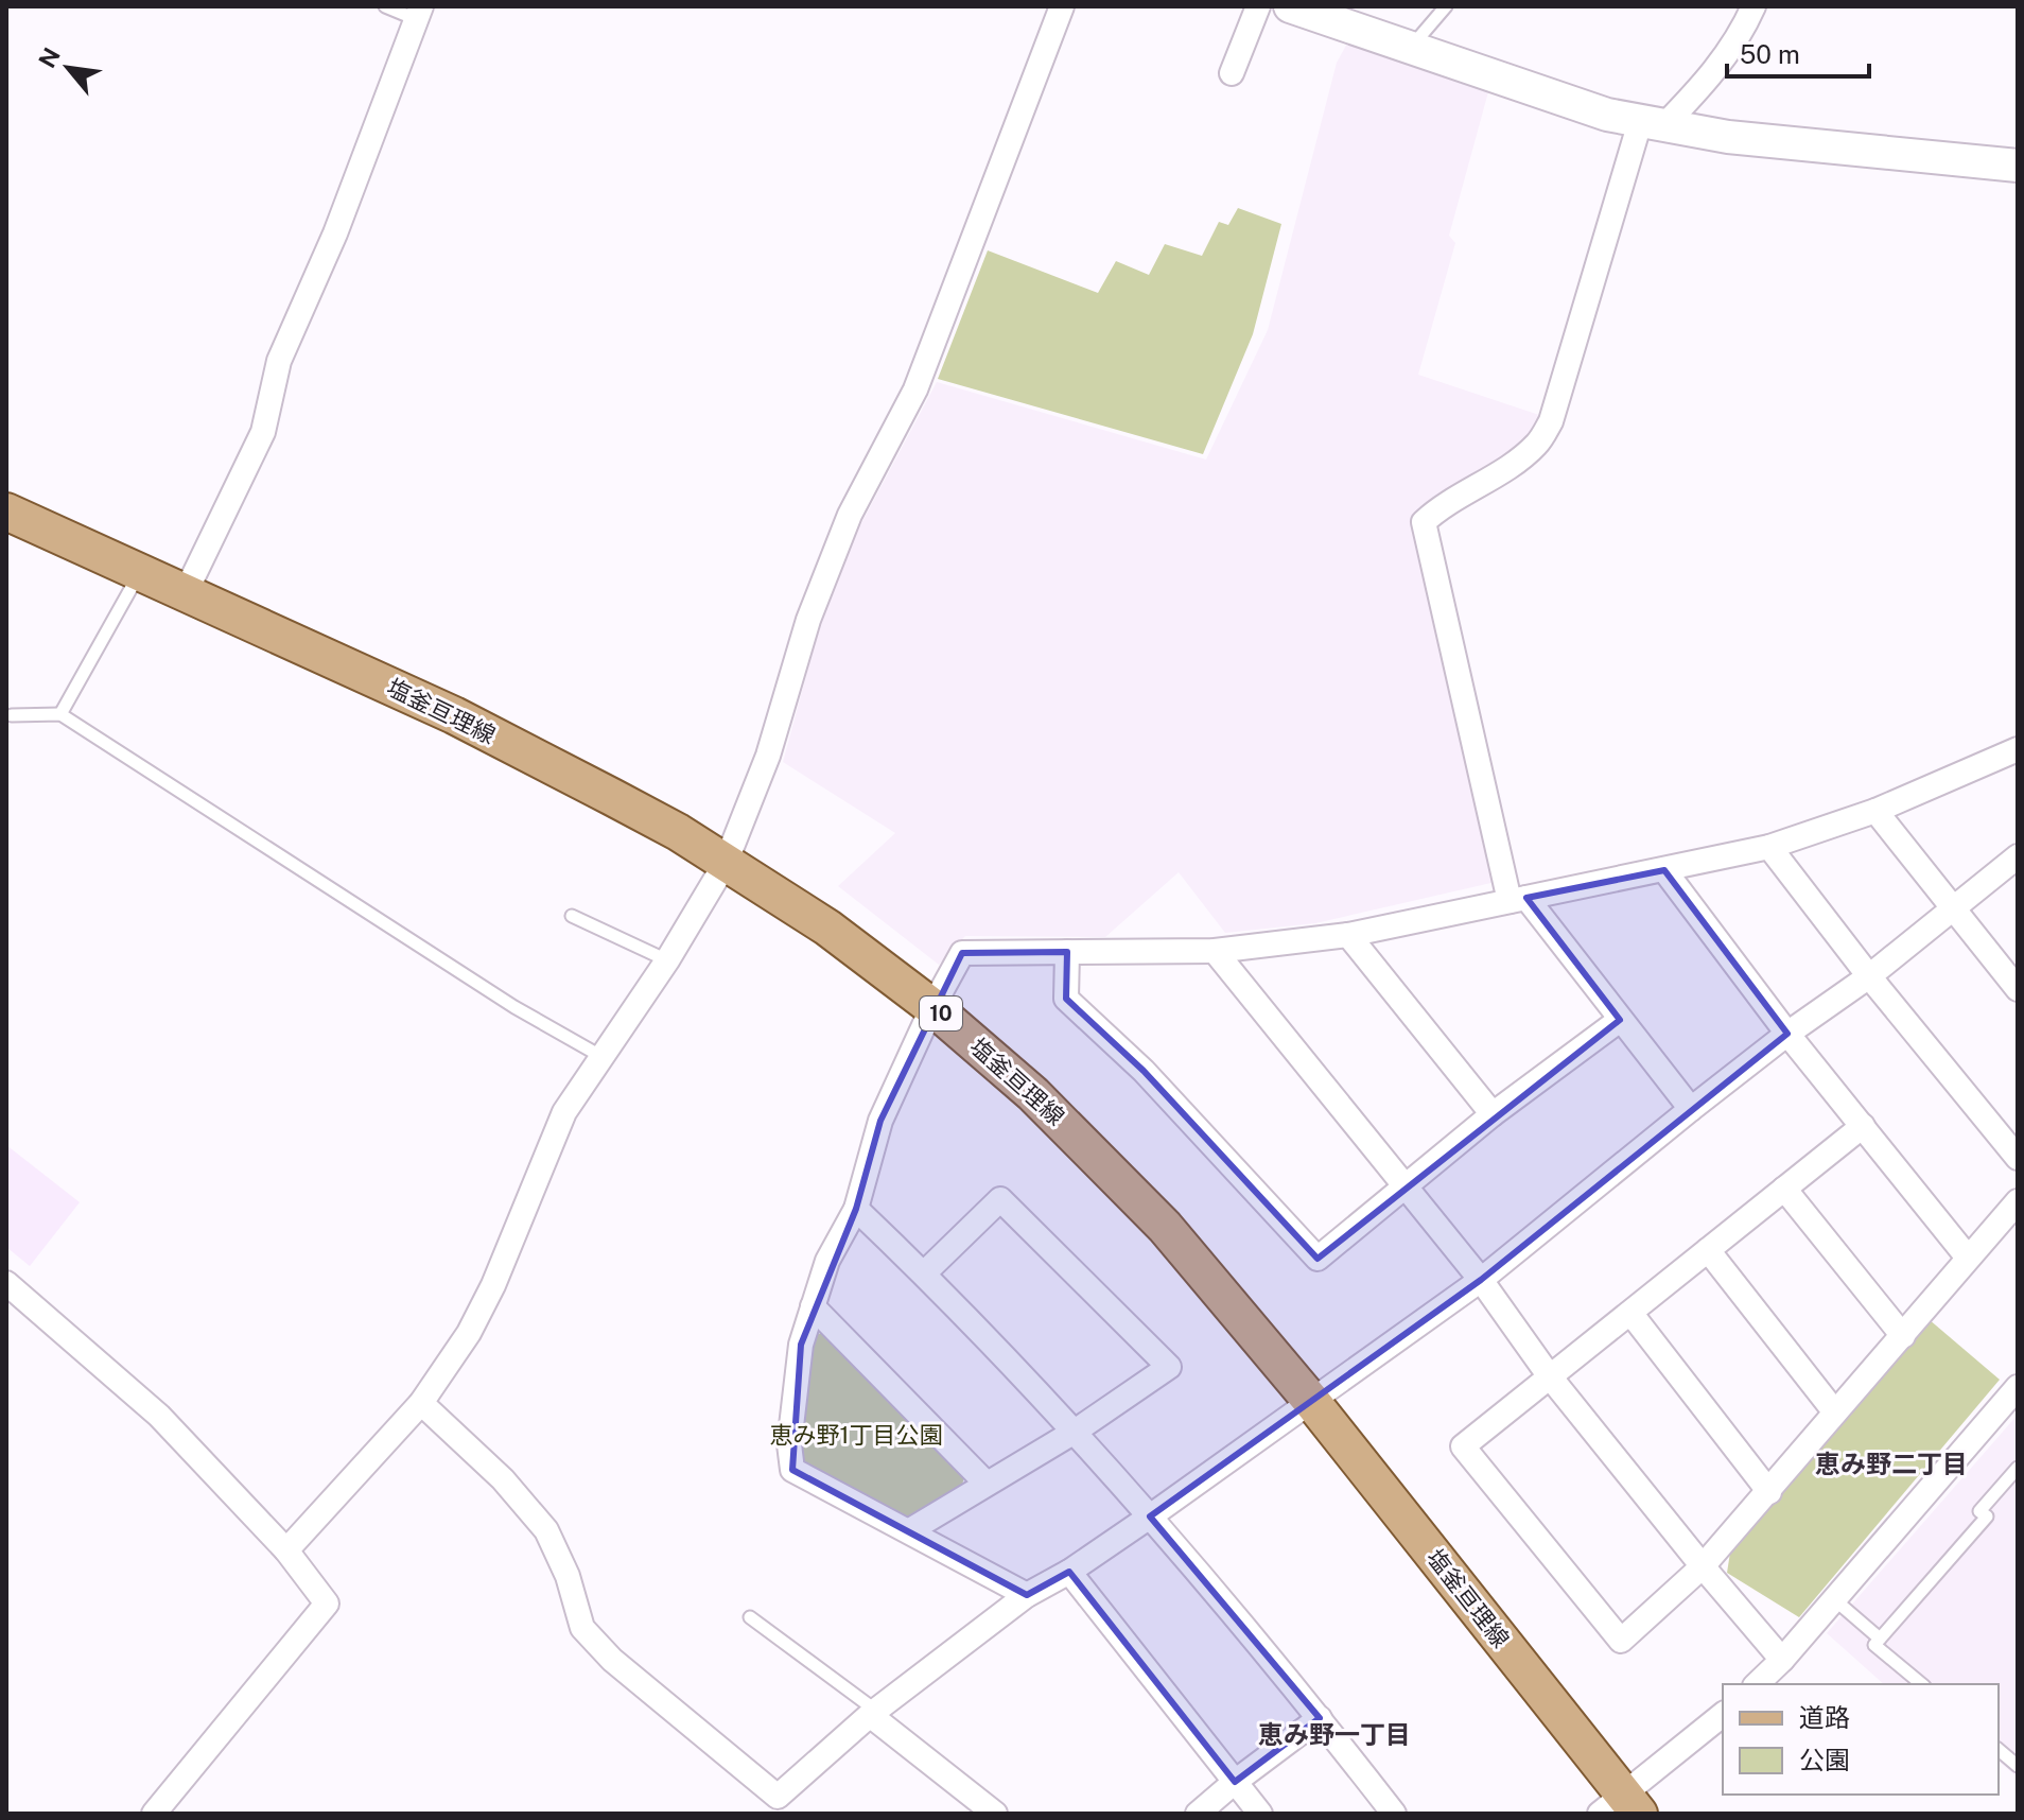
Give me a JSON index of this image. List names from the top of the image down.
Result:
{
  "streets": {
    "main road": ["塩釜亘理線", "10"]
  },
  "districts": ["恵み野二丁目", "恵み野一丁目"],
  "parks": ["恵み野1丁目公園"],
  "legend": ["道路", "公園"],
  "scale_bar": "50 m",
  "north": "top left"
}
